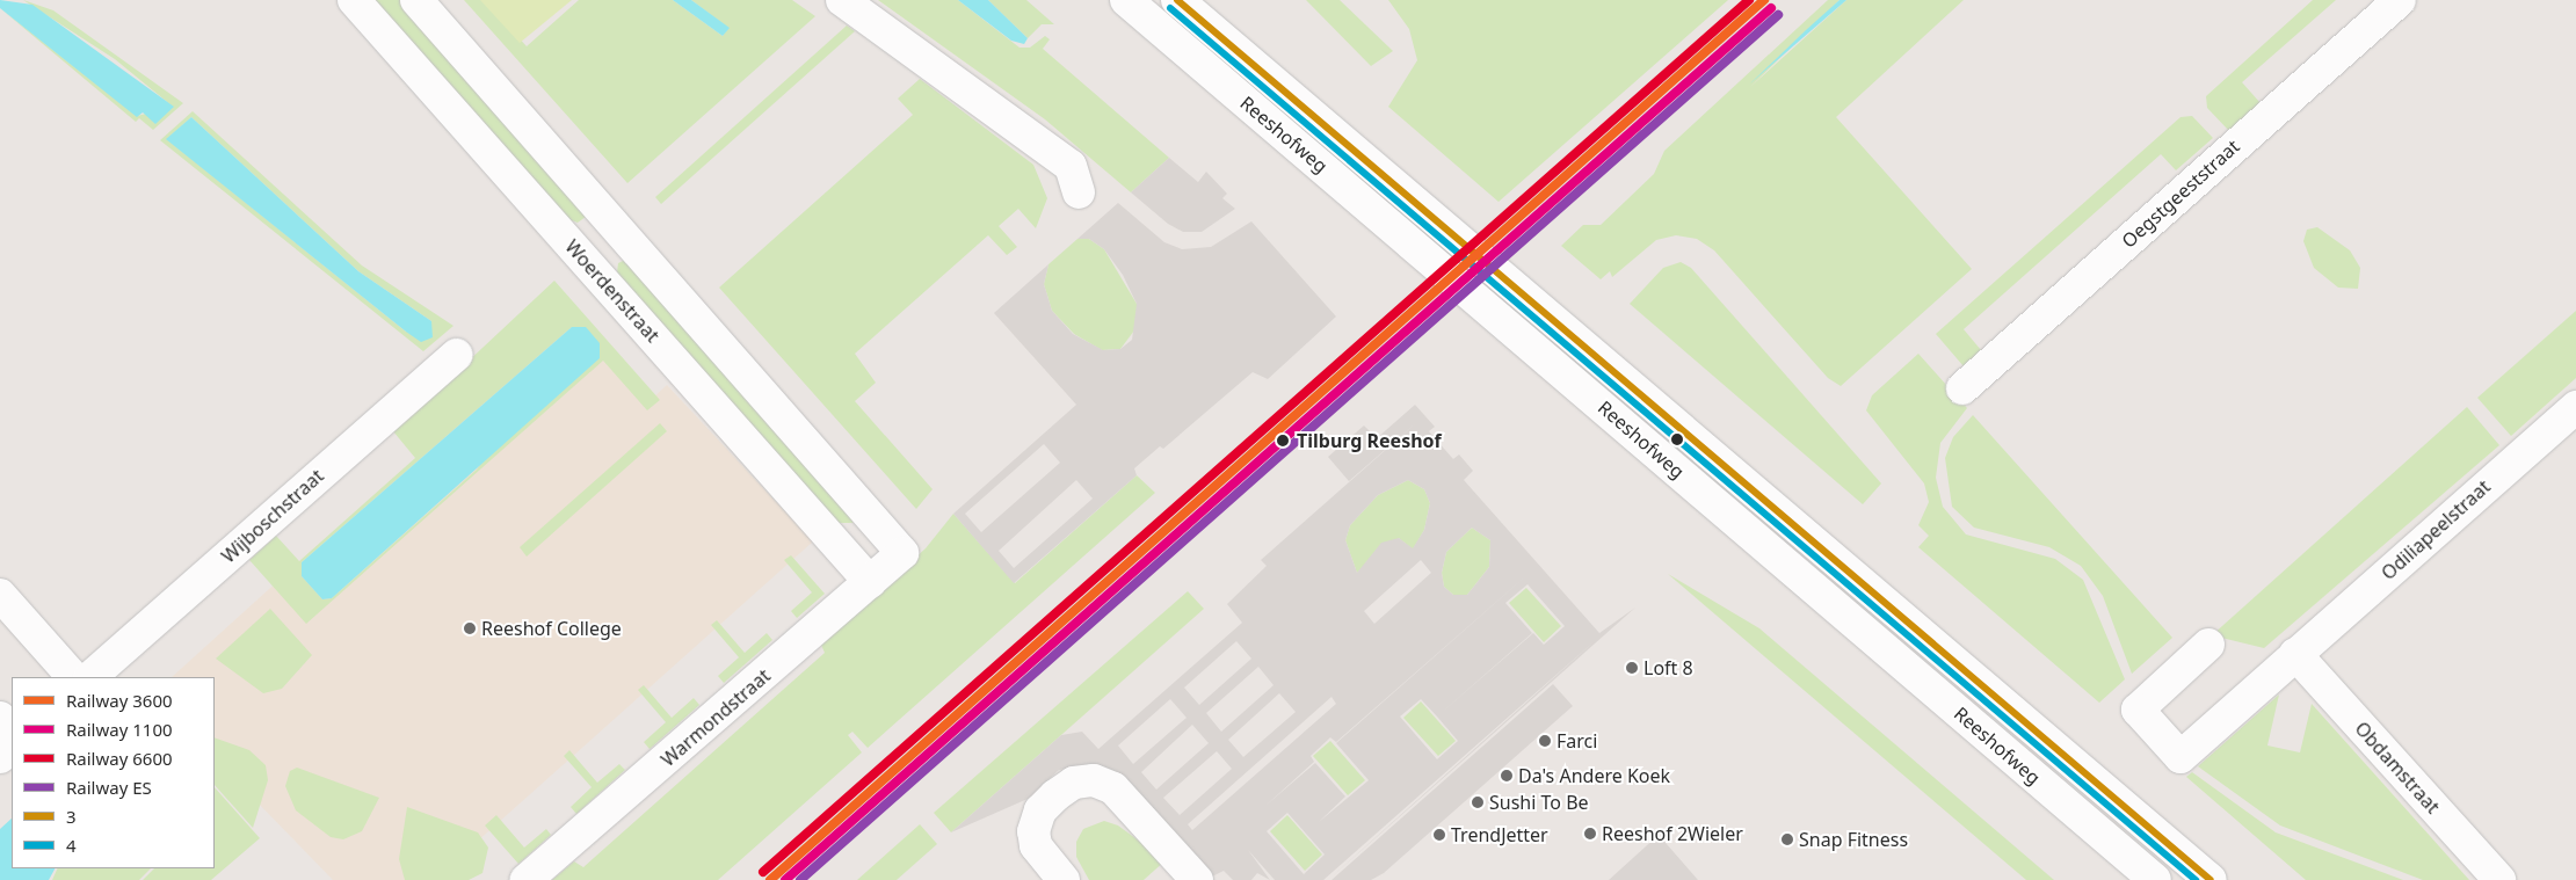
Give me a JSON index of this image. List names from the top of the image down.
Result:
{
  "streets": {
    "street": [
      "Reeshofweg",
      "Oegstgeeststraat",
      "Woerdenstraat",
      "Wijboschstraat",
      "Odiliapeelstraat",
      "Warmondstraat",
      "Obdamstraat"
    ]
  },
  "crossings": [
    ["Woerdenstraat", "Warmondstraat"],
    ["Odiliapeelstraat", "Obdamstraat"]
  ],
  "places": [
    "Tilburg Reeshof",
    "Reeshof College",
    "Loft 8",
    "Farci",
    "Da's Andere Koek",
    "Sushi To Be",
    "Reeshof 2Wieler",
    "TrendJetter",
    "Snap Fitness"
  ],
  "lines": [
    "rail line 3600",
    "rail line 6600",
    "transit line 3",
    "rail line 1100",
    "transit line 4",
    "rail line ES"
  ],
  "legend": [
    "Railway 3600",
    "Railway 1100",
    "Railway 6600",
    "Railway ES",
    "3",
    "4"
  ]
}
